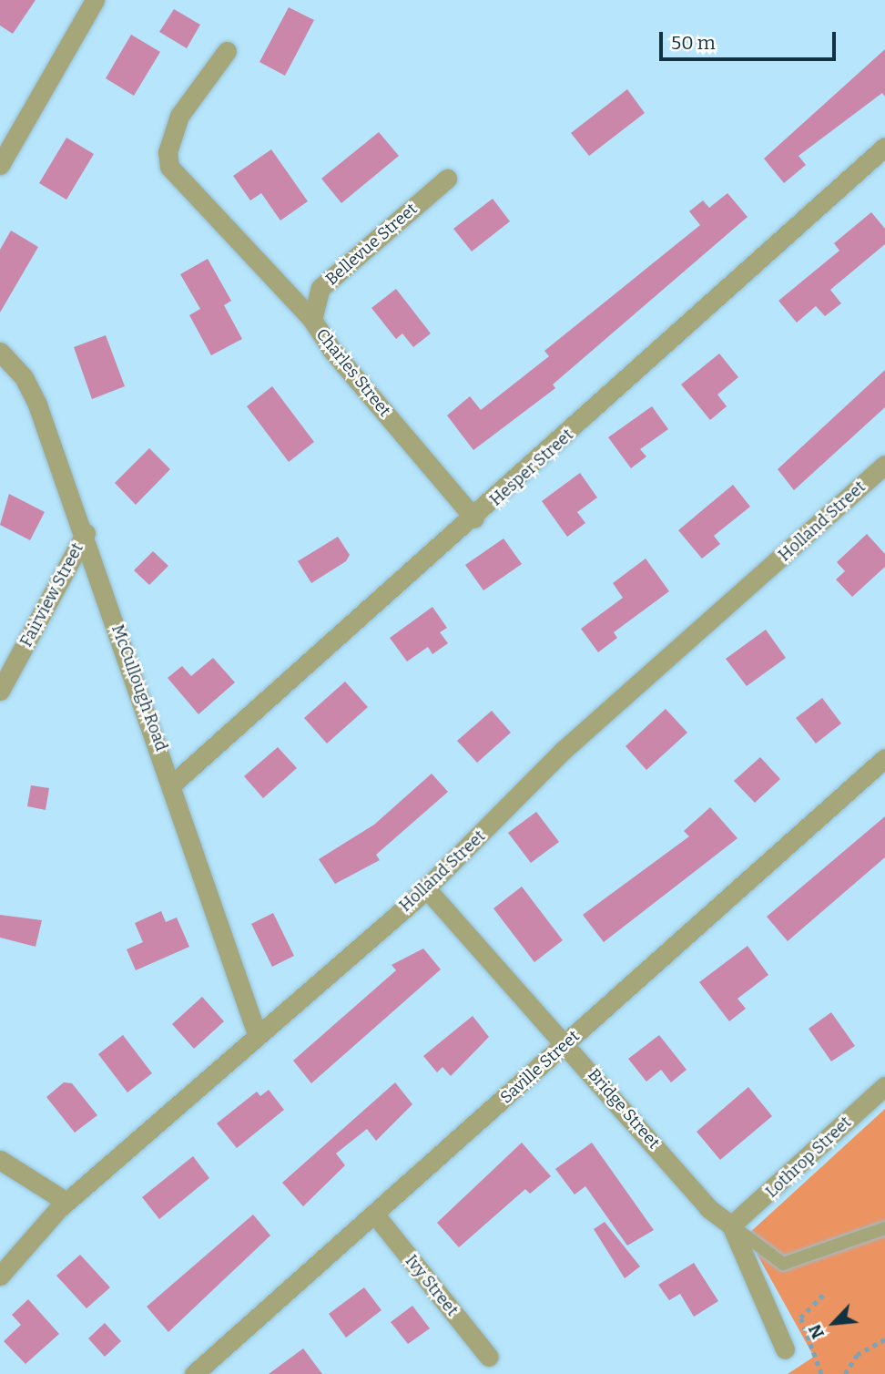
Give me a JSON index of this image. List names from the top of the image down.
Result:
{
  "streets": {
    "street": [
      "Bellevue Street",
      "Charles Street",
      "Hesper Street",
      "Holland Street",
      "Fairview Street",
      "McCullough Road",
      "Saville Street",
      "Bridge Street",
      "Lothrop Street",
      "Ivy Street"
    ]
  },
  "crossings": [
    ["Bellevue Street", "Charles Street"],
    ["Charles Street", "Hesper Street"],
    ["Hesper Street", "McCullough Road"],
    ["Holland Street", "McCullough Road"],
    ["Holland Street", "Bridge Street"],
    ["Fairview Street", "McCullough Road"],
    ["Saville Street", "Bridge Street"],
    ["Saville Street", "Ivy Street"],
    ["Bridge Street", "Lothrop Street"]
  ],
  "scale_bar": "50 m",
  "north": "bottom left"
}
